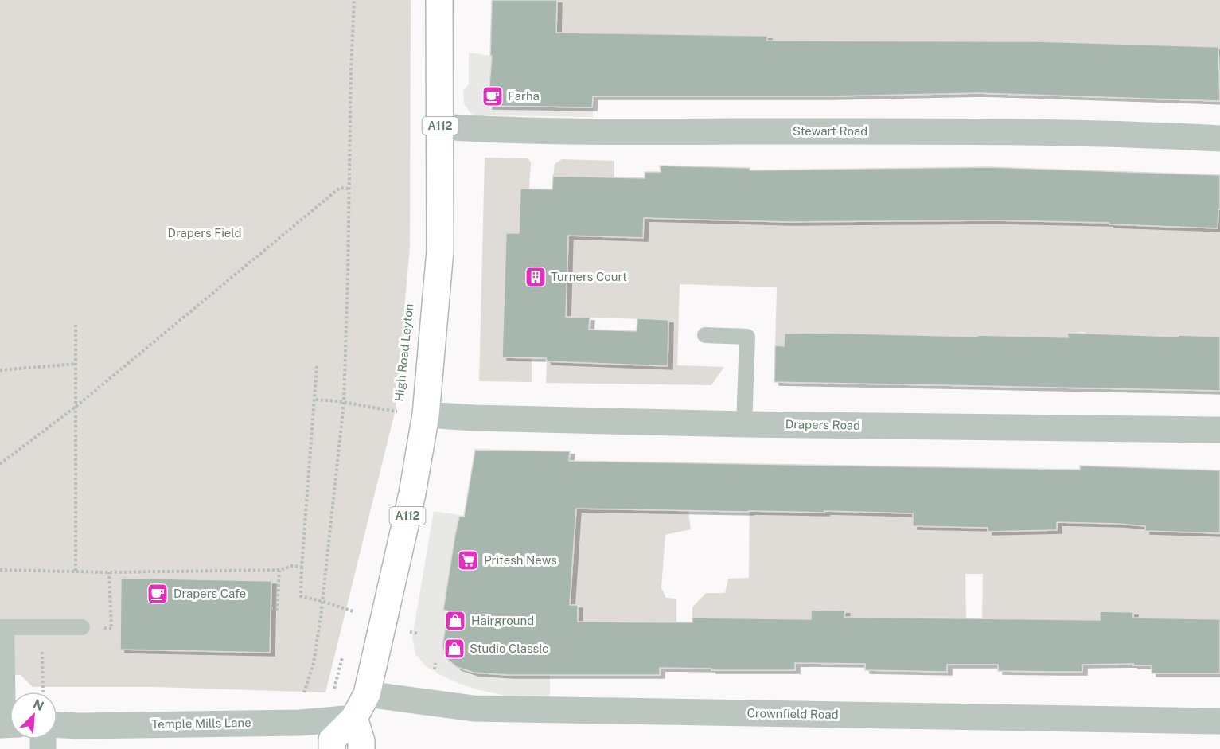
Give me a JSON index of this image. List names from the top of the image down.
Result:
{
  "streets": {
    "main road": ["A112"],
    "street": [
      "Stewart Road",
      "Drapers Road",
      "Crownfield Road",
      "Temple Mills Lane"
    ],
    "path": ["High Road Leyton"]
  },
  "crossings": [
    ["A112", "Stewart Road"],
    ["A112", "Drapers Road"],
    ["A112", "Crownfield Road"],
    ["A112", "Temple Mills Lane"]
  ],
  "parks": ["Drapers Field"],
  "places": {
    "cafe": ["Farha", "Drapers Cafe"],
    "building": ["Turners Court"],
    "supermarket": ["Pritesh News"],
    "shop": ["Hairground", "Studio Classic"]
  },
  "north": "top right"
}
